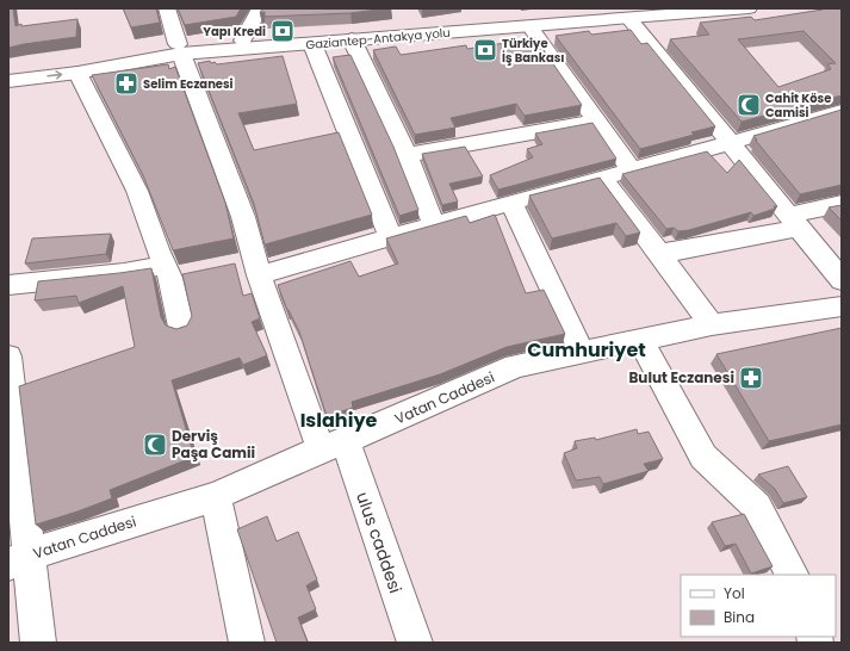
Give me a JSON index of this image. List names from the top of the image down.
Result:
{
  "streets": {
    "street": ["Gaziantep-Antakya yolu", "Vatan Caddesi", "ulus caddesi"]
  },
  "crossings": [
    ["Gaziantep-Antakya yolu", "ulus caddesi"],
    ["Vatan Caddesi", "ulus caddesi"]
  ],
  "districts": ["Cumhuriyet", "Islahiye"],
  "places": {
    "bank": ["Yapı Kredi", "Türkiye İş Bankası"],
    "pharmacy": ["Selim Eczanesi", "Bulut Eczanesi"],
    "mosque": ["Cahit Köse Camisi", "Derviş Paşa Camii"]
  },
  "legend": ["Yol", "Bina"]
}
